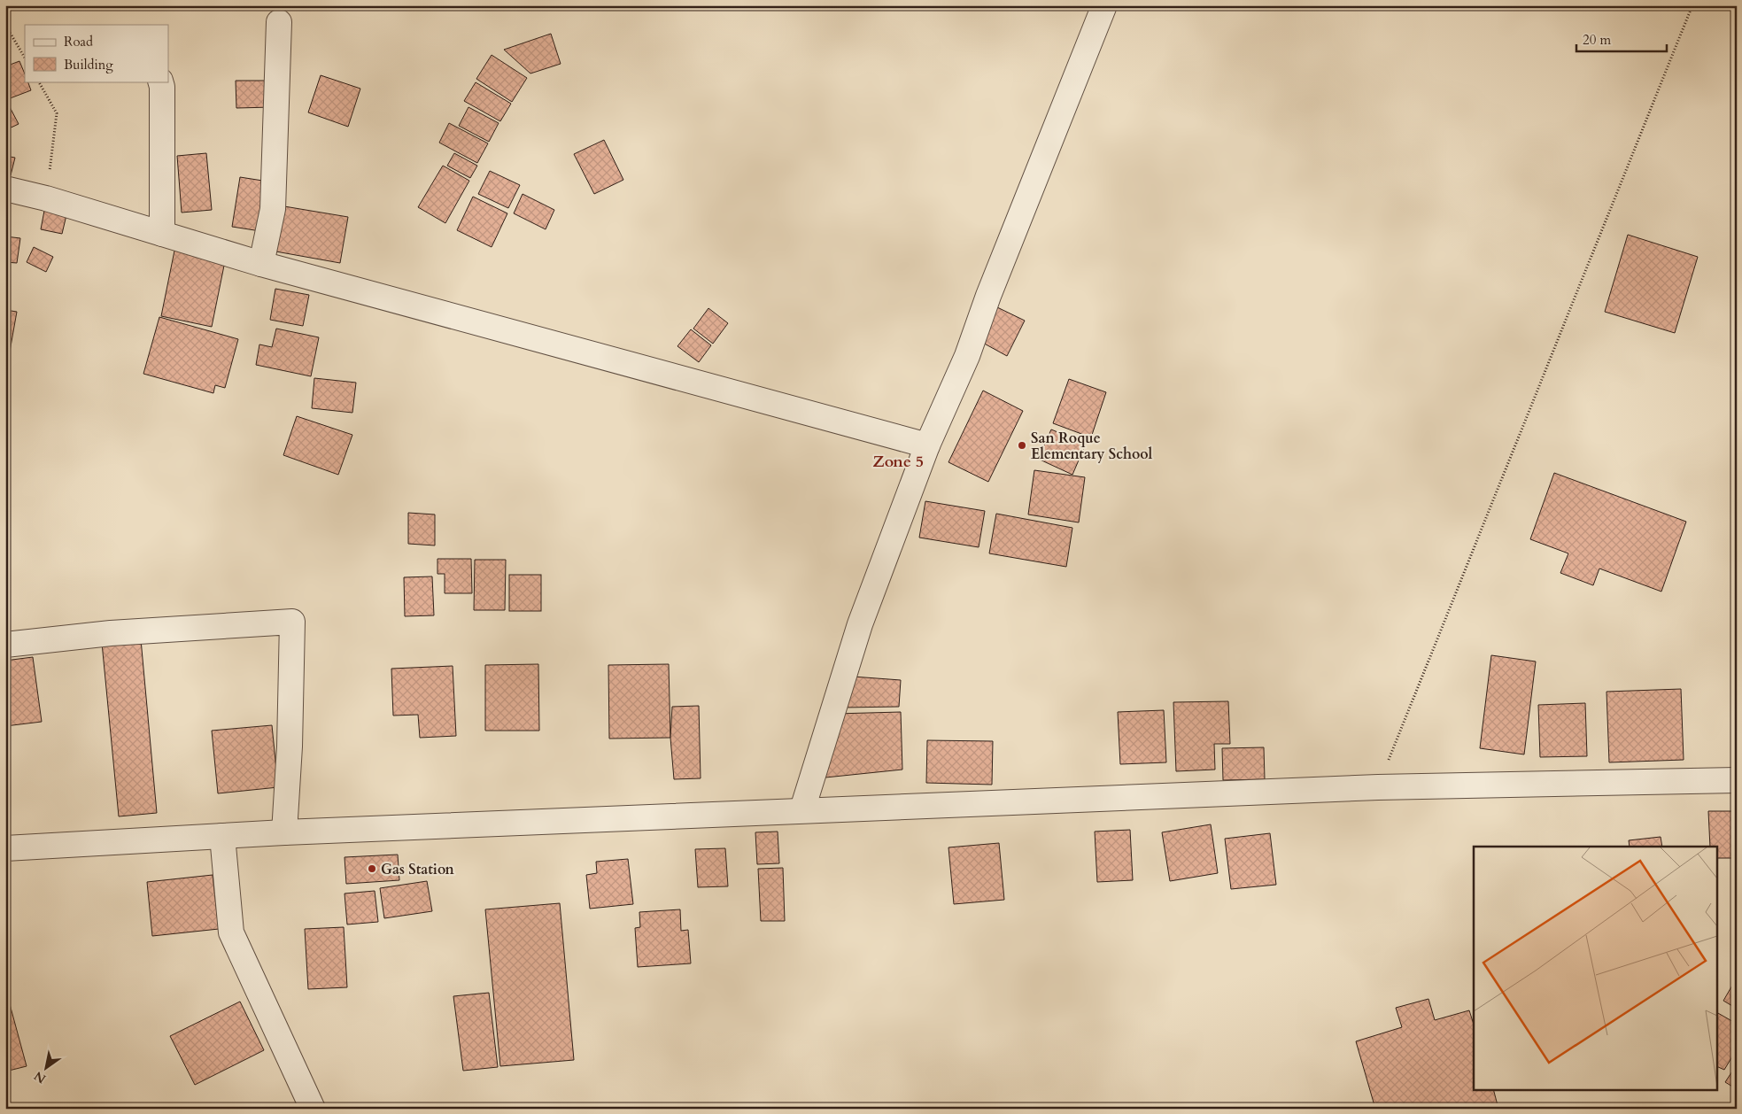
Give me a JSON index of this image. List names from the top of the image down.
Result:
{
  "districts": ["Zone 5"],
  "places": ["San Roque Elementary School", "Gas Station"],
  "legend": ["Road", "Building"],
  "scale_bar": "20 m",
  "north": "bottom left"
}
